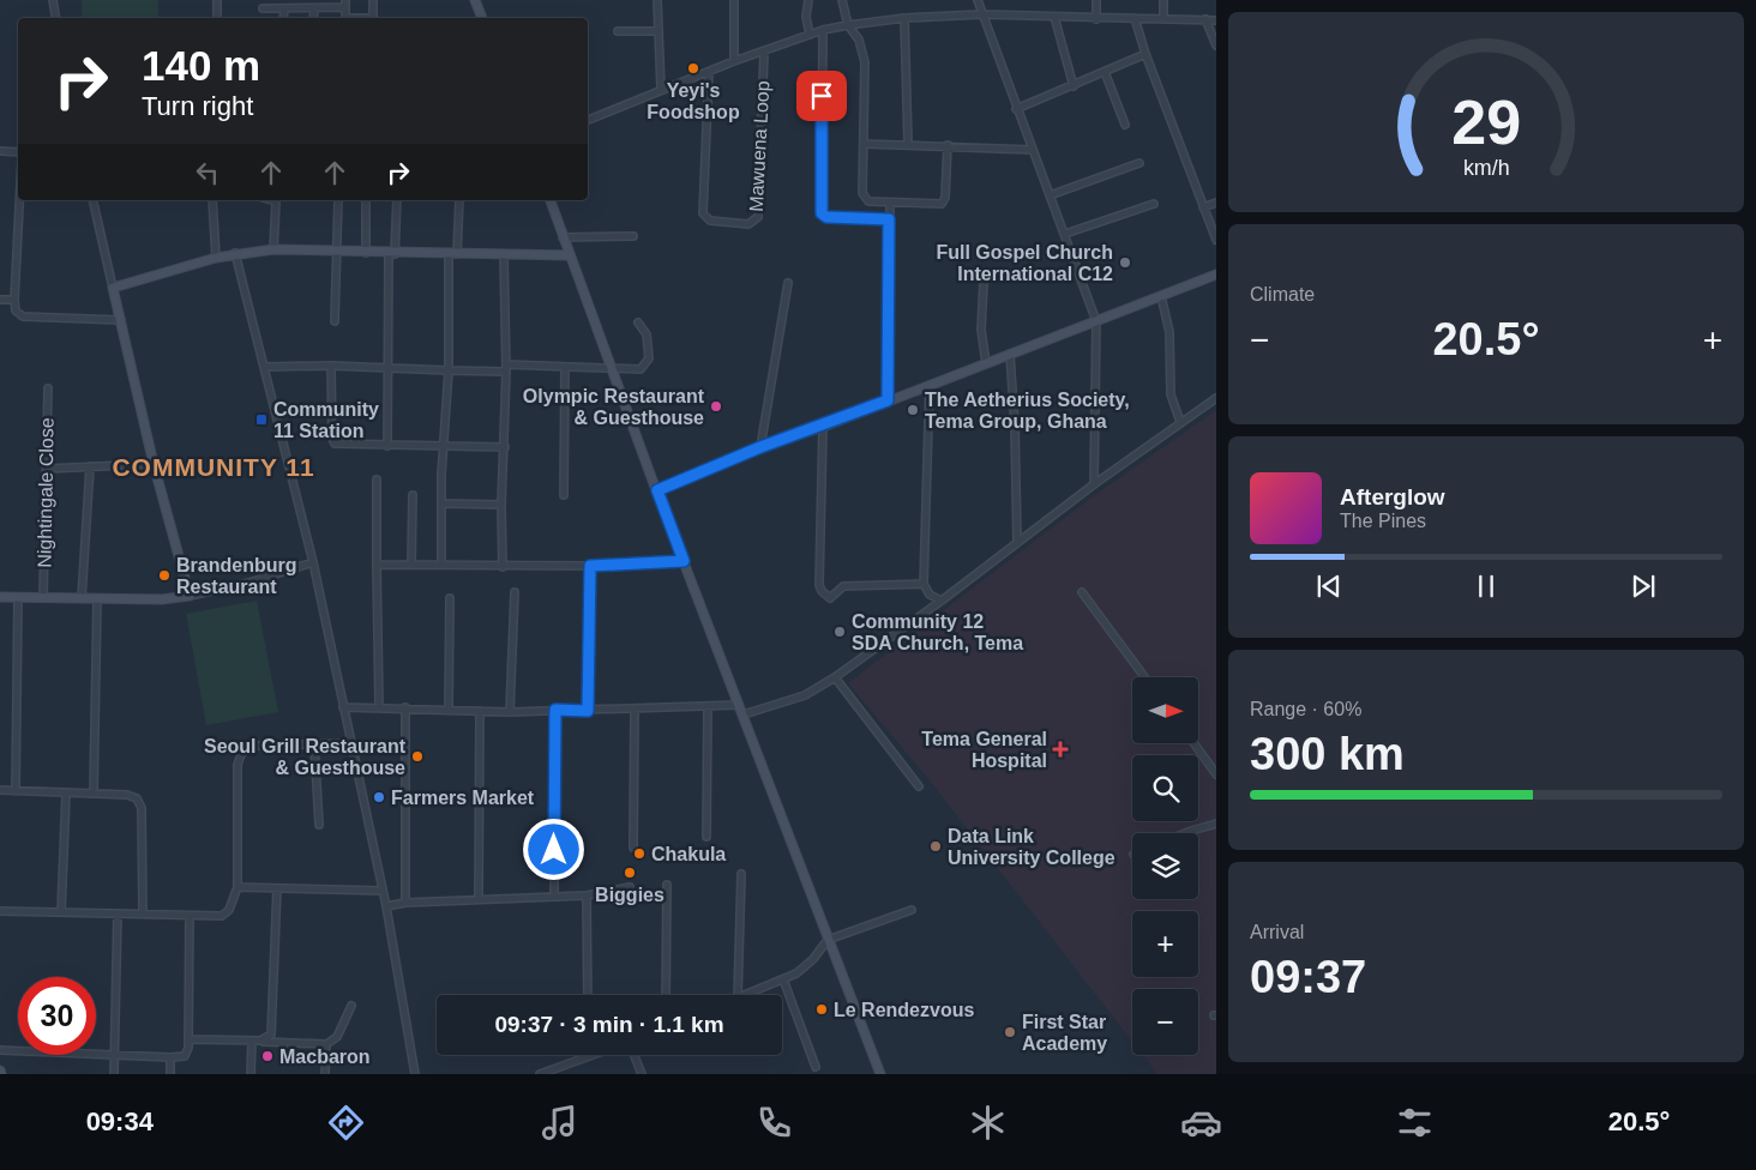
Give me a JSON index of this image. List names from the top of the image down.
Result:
{
  "streets": {
    "street": ["Mawuena Loop", "Nightingale Close"]
  },
  "districts": ["COMMUNITY 11"],
  "places": {
    "other": [
      "Yeyi's Foodshop",
      "Full Gospel Church International C12",
      "Olympic Restaurant & Guesthouse",
      "The Aetherius Society, Tema Group, Ghana",
      "Brandenburg Restaurant",
      "Community 12 SDA Church, Tema",
      "Seoul Grill Restaurant & Guesthouse",
      "Farmers Market",
      "Data Link University College",
      "Chakula",
      "Biggies",
      "Le Rendezvous",
      "First Star Academy",
      "Macbaron"
    ],
    "transit": ["Community 11 Station"],
    "health": ["Tema General Hospital"]
  },
  "north": "right",
  "page": {
    "turn": ["140 m", "Turn right"],
    "tile": [
      "Climate",
      ["Range · 60%", "300 km"],
      ["Arrival", "09:37"]
    ],
    "heat": ["−", "20.5°", "+"],
    "song": ["Afterglow", "The Pines"],
    "map_buttons": ["+", "−"],
    "limit": "30",
    "trip": "09:37 · 3 min · 1.1 km",
    "tabs": ["09:34", "20.5°"],
    "gauge": ["29", "km/h"]
  }
}
